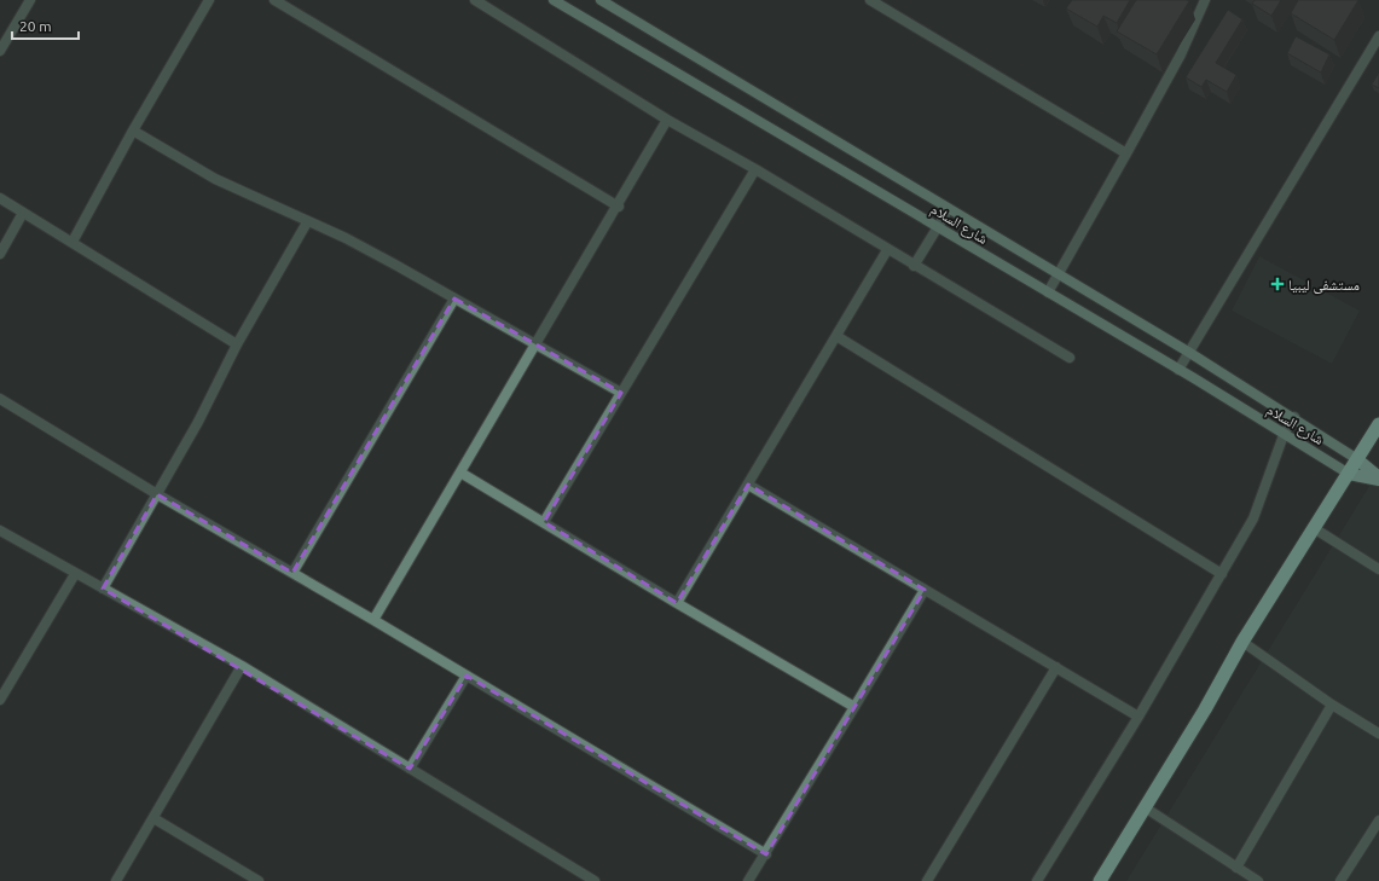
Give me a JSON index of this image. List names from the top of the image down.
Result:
{
  "streets": {
    "main road": ["شارع السلام"]
  },
  "places": {
    "health": ["مستشفى ليبيا"]
  },
  "scale_bar": "20 m"
}
